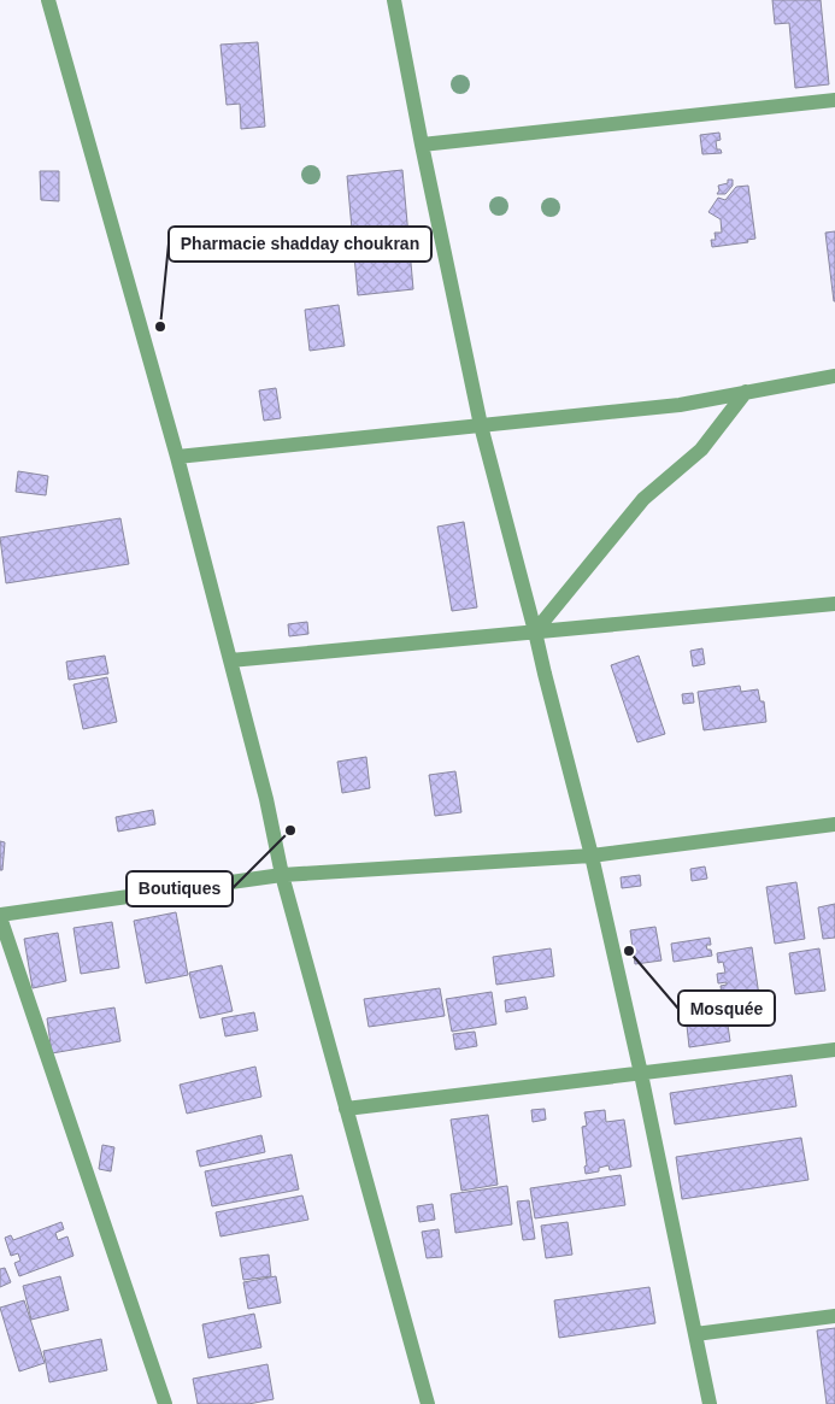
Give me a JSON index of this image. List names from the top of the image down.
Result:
{
  "places": ["Pharmacie shadday choukran", "Boutiques", "Mosquée"]
}
